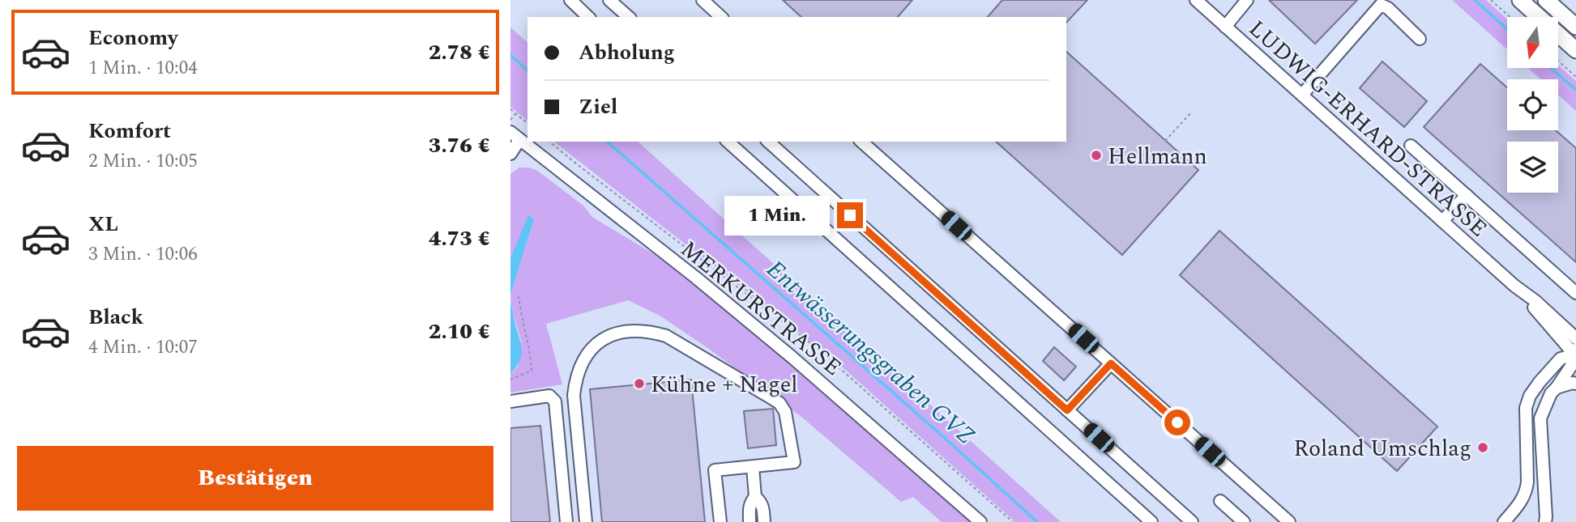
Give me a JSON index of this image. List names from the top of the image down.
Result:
{
  "streets": {
    "street": ["LUDWIG-ERHARD-STRASSE", "MERKURSTRASSE"]
  },
  "water": ["Entwässerungsgraben GVZ"],
  "places": ["Hellmann", "Kühne + Nagel", "Roland Umschlag"],
  "north": "bottom",
  "page": {
    "list": [
      {
        "name": "Economy",
        "note": "1 Min. · 10:04",
        "value": "2.78 €"
      },
      {
        "name": "Komfort",
        "note": "2 Min. · 10:05",
        "value": "3.76 €"
      },
      {
        "name": "XL",
        "note": "3 Min. · 10:06",
        "value": "4.73 €"
      },
      {
        "name": "Black",
        "note": "4 Min. · 10:07",
        "value": "2.10 €"
      }
    ],
    "banner": ["Abholung", "Ziel"],
    "bubble": "1 Min.",
    "buttons": "Bestätigen"
  }
}
